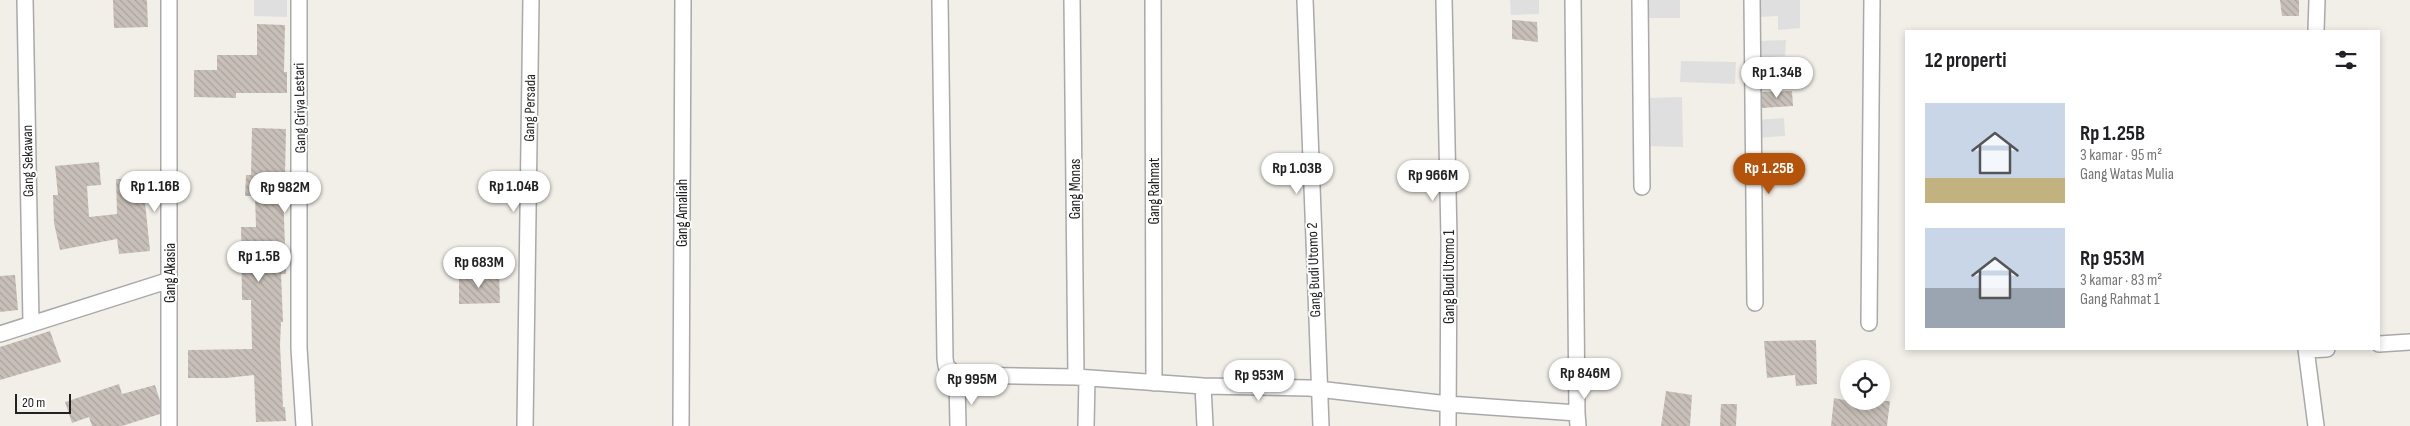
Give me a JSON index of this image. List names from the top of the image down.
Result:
{
  "streets": {
    "street": [
      "Gang Griya Lestari",
      "Gang Persada",
      "Gang Sekawan",
      "Gang Monas",
      "Gang Rahmat",
      "Gang Amaliah",
      "Gang Budi Utomo 2",
      "Gang Akasia",
      "Gang Budi Utomo 1"
    ]
  },
  "scale_bar": "20 m",
  "page": {
    "heading": "12 properti",
    "price": [
      "Rp 1.34B",
      "Rp 1.03B",
      "Rp 1.25B",
      "Rp 966M",
      "Rp 1.16B",
      "Rp 1.04B",
      "Rp 982M",
      "Rp 1.5B",
      "Rp 683M",
      "Rp 846M",
      "Rp 953M",
      "Rp 995M"
    ],
    "list": [
      {
        "name": "Rp 1.25B",
        "note": "3 kamar · 95 m² · Gang Watas Mulia"
      },
      {
        "name": "Rp 953M",
        "note": "3 kamar · 83 m² · Gang Rahmat 1"
      }
    ],
    "scale": "20 m"
  }
}
